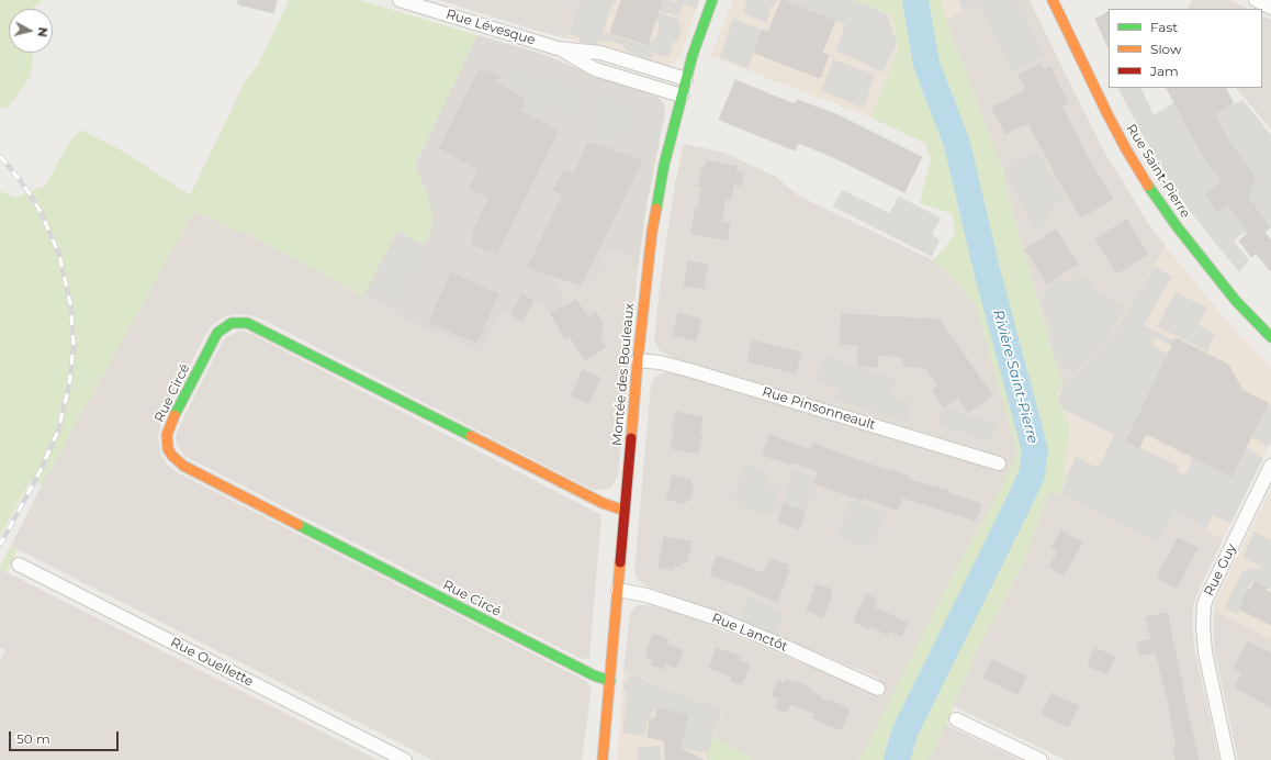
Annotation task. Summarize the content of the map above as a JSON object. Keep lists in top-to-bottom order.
{
  "streets": {
    "street": [
      "Rue Lévesque",
      "Rue Saint-Pierre",
      "Montée des Bouleaux",
      "Rue Circé",
      "Rue Pinsonneault",
      "Rue Guy",
      "Rue Lanctôt",
      "Rue Ouellette"
    ]
  },
  "crossings": [
    ["Rue Lévesque", "Montée des Bouleaux"],
    ["Montée des Bouleaux", "Rue Circé"],
    ["Montée des Bouleaux", "Rue Pinsonneault"],
    ["Montée des Bouleaux", "Rue Lanctôt"]
  ],
  "water": ["Rivière Saint-Pierre"],
  "legend": ["Fast", "Slow", "Jam"],
  "scale_bar": "50 m",
  "north": "right"
}
